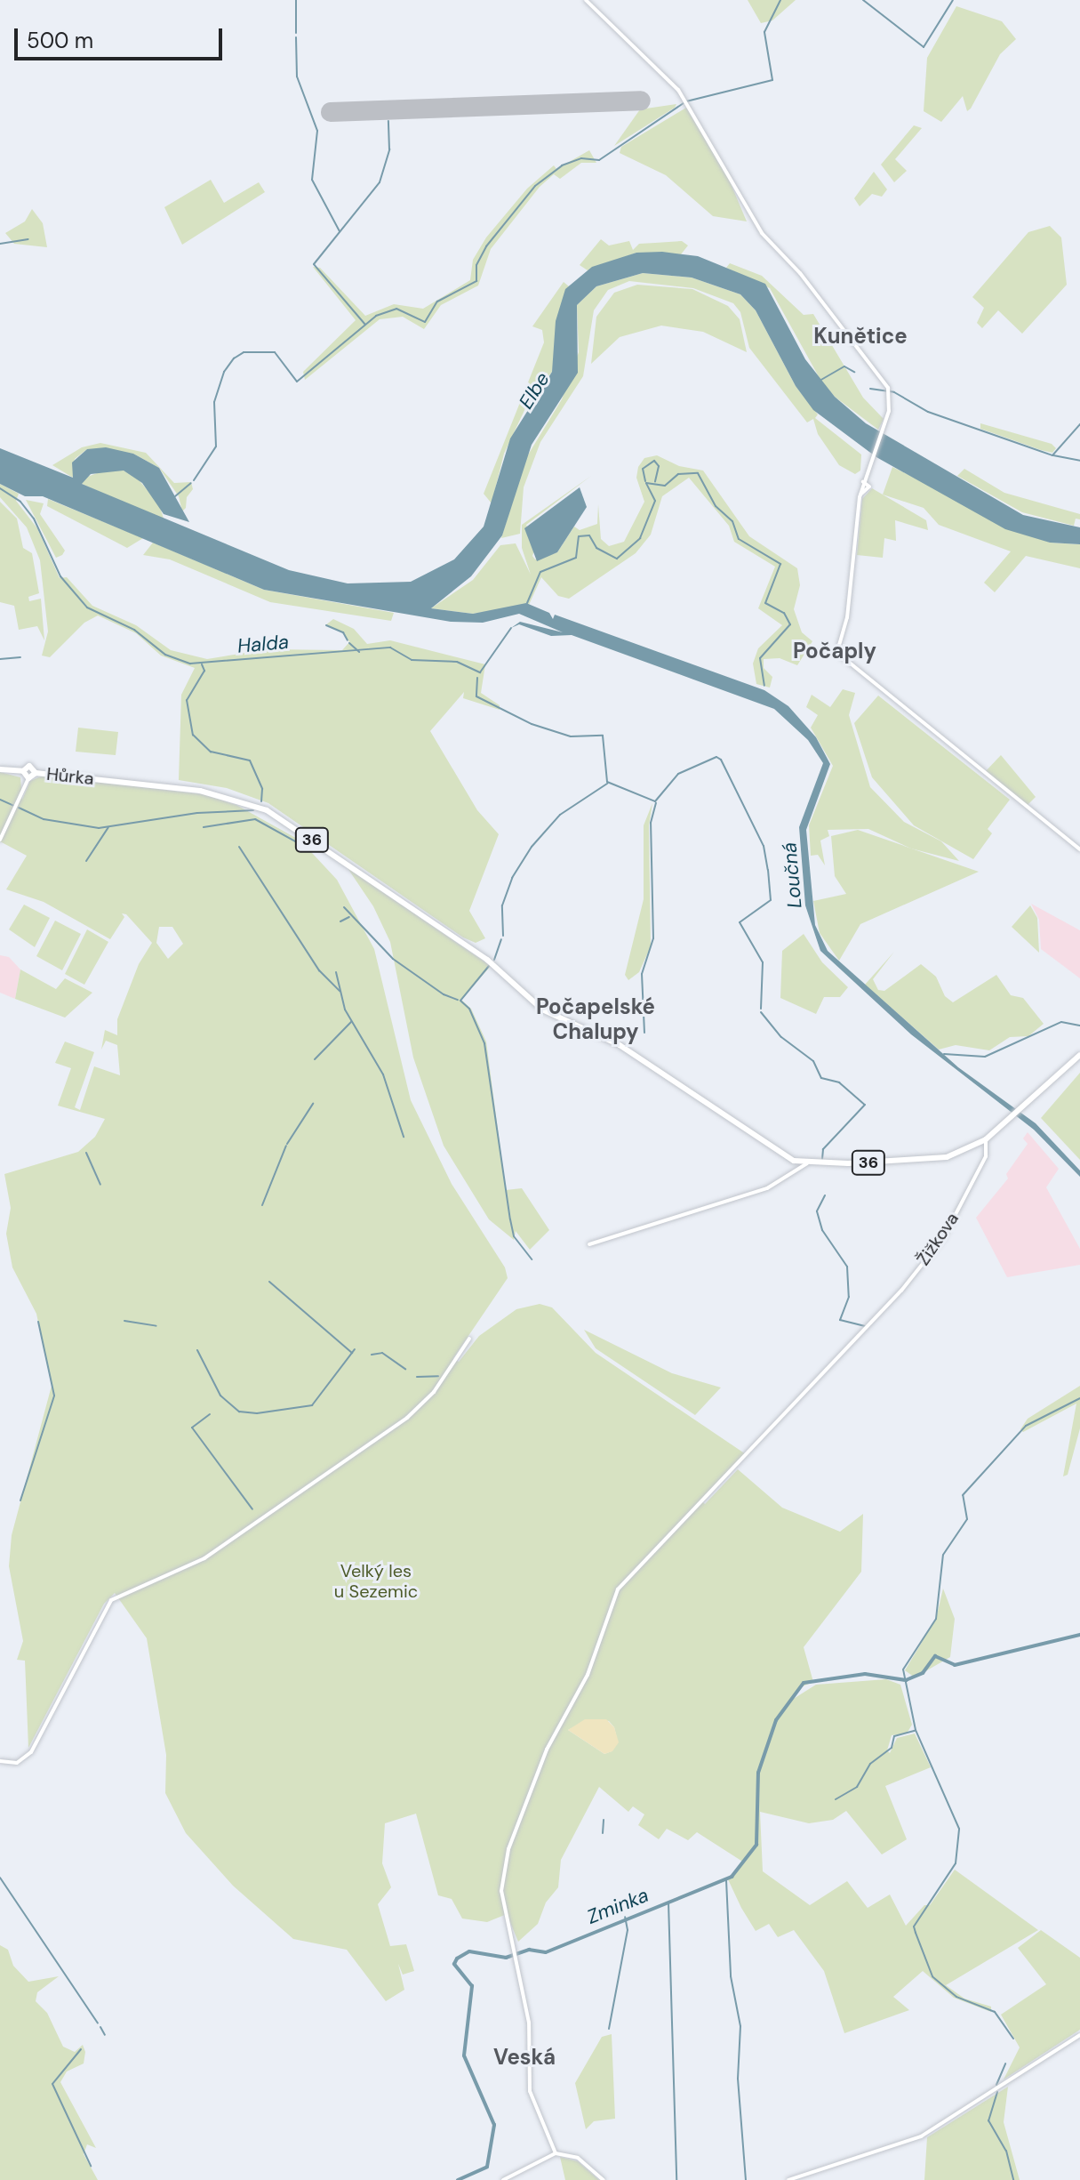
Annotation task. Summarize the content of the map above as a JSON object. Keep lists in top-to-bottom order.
{
  "streets": {
    "main road": ["Hůrka", "36"],
    "street": ["Žižkova"]
  },
  "crossings": [
    ["Hůrka", "36"],
    ["36", "Žižkova"]
  ],
  "districts": [
    "Kunětice",
    "Počaply",
    "Počapelské Chalupy",
    "Veská"
  ],
  "water": [
    "Elbe",
    "Halda",
    "Loučná",
    "Zminka"
  ],
  "parks": ["Velký les u Sezemic"],
  "scale_bar": "500 m"
}
